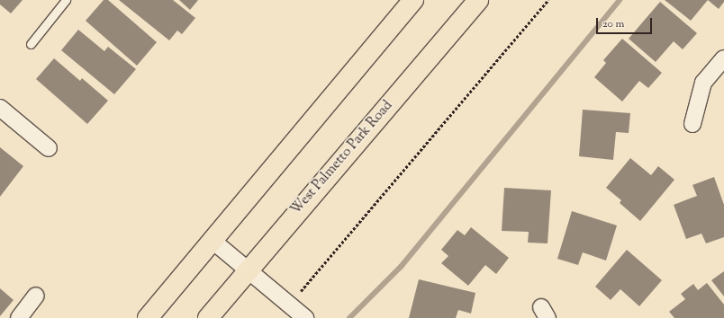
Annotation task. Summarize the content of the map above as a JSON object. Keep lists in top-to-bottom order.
{
  "streets": {
    "main road": ["West Palmetto Park Road"]
  },
  "scale_bar": "20 m"
}
